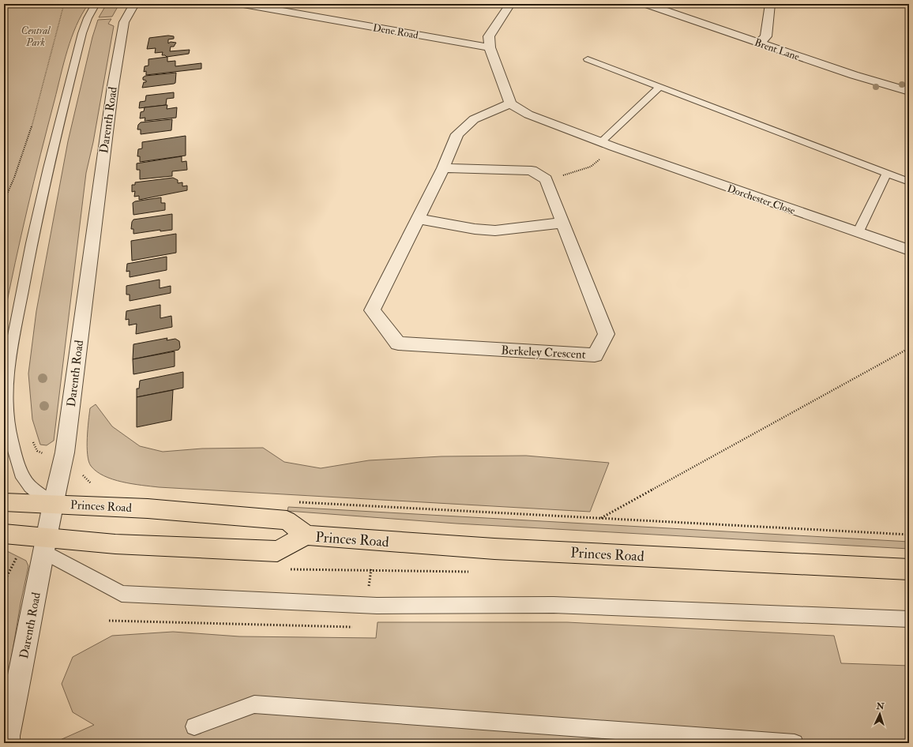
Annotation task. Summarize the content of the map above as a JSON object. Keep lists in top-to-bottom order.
{
  "streets": {
    "main road": ["Princes Road"],
    "street": [
      "Dene Road",
      "Brent Lane",
      "Darenth Road",
      "Dorchester Close",
      "Berkeley Crescent"
    ]
  },
  "crossings": [
    ["Darenth Road", "Princes Road"],
    ["Dorchester Close", "Berkeley Crescent"]
  ],
  "parks": ["Central Park"],
  "north": "top"
}
